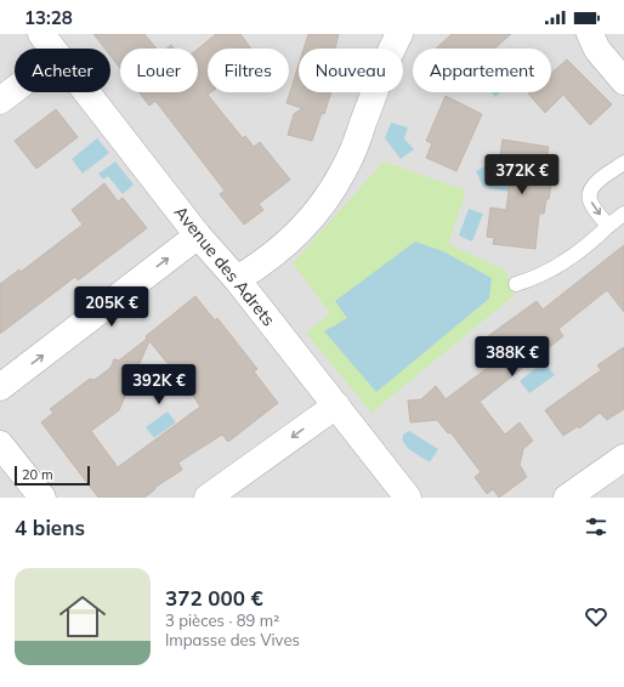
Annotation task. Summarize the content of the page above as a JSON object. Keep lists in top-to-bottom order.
{
  "streets": {
    "street": ["Avenue des Adrets"]
  },
  "scale_bar": "20 m",
  "page": {
    "status": "13:28",
    "chip": [
      "Acheter",
      "Louer",
      "Filtres",
      "Nouveau",
      "Appartement"
    ],
    "price": [
      "372K €",
      "205K €",
      "388K €",
      "392K €"
    ],
    "scale": "20 m",
    "heading": "4 biens",
    "list": [
      {
        "name": "372 000 €",
        "note": "3 pièces · 89 m² · Impasse des Vives"
      }
    ]
  }
}
